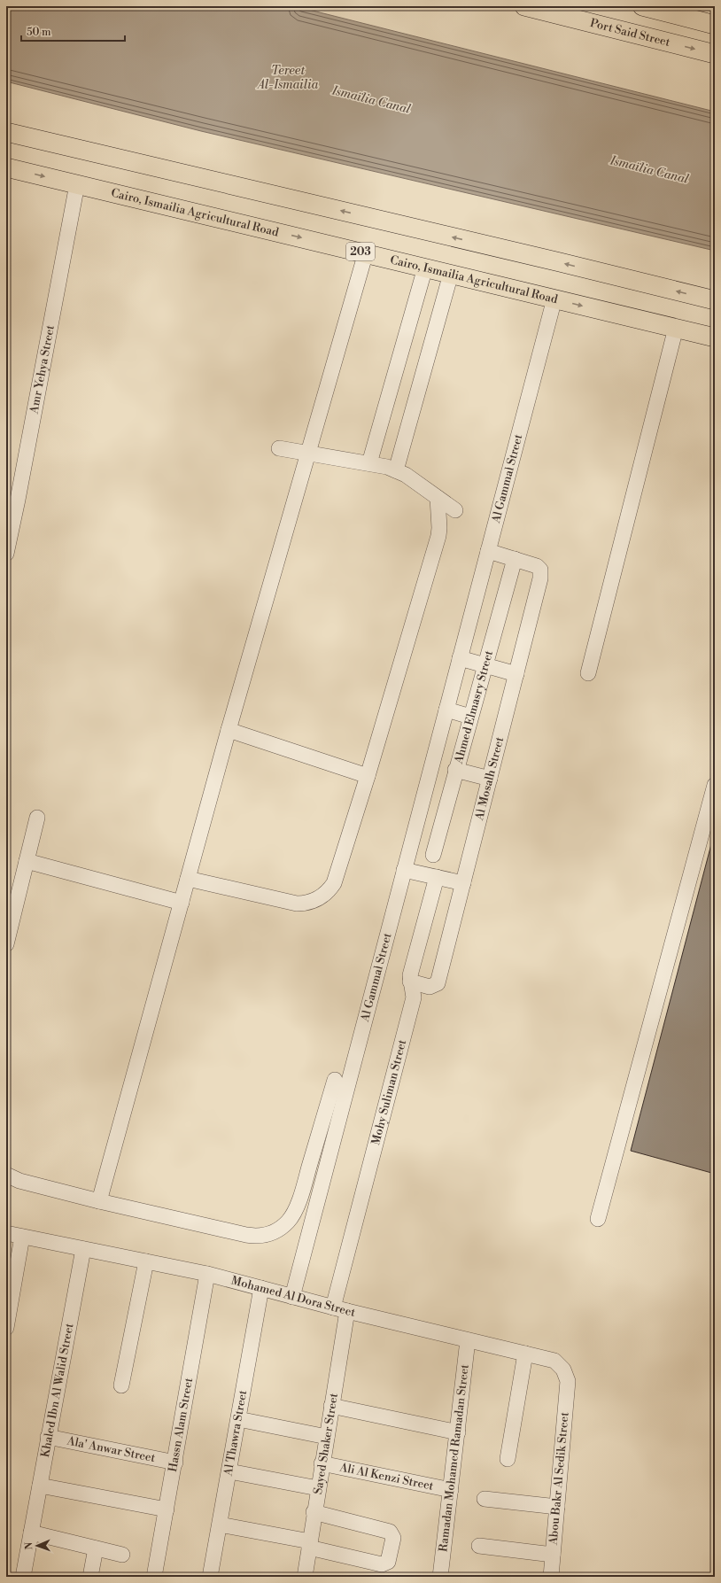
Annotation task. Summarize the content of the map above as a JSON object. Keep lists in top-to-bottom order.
{
  "streets": {
    "main road": ["Port Said Street", "Cairo, Ismailia Agricultural Road", "203"],
    "street": [
      "Amr Yehya Street",
      "Al Gammal Street",
      "Ahmed Elmasry Street",
      "Al Mosalh Street",
      "Mohy Suliman Street",
      "Mohamed Al Dora Street",
      "Khaled Ibn Al Walid Street",
      "Hassn Alam Street",
      "Al Thawra Street",
      "Sayed Shaker Street",
      "Ala' Anwar Street",
      "Ramadan Mohamed Ramadan Street",
      "Ali Al Kenzi Street",
      "Abou Bakr Al Sedik Street"
    ]
  },
  "crossings": [
    ["Cairo, Ismailia Agricultural Road", "Amr Yehya Street"],
    ["Cairo, Ismailia Agricultural Road", "Al Gammal Street"],
    ["Al Gammal Street", "Al Mosalh Street"],
    ["Al Gammal Street", "Mohamed Al Dora Street"],
    ["Ahmed Elmasry Street", "Al Mosalh Street"],
    ["Al Mosalh Street", "Mohy Suliman Street"],
    ["Mohy Suliman Street", "Mohamed Al Dora Street"],
    ["Mohamed Al Dora Street", "Khaled Ibn Al Walid Street"],
    ["Mohamed Al Dora Street", "Hassn Alam Street"],
    ["Mohamed Al Dora Street", "Al Thawra Street"],
    ["Mohamed Al Dora Street", "Sayed Shaker Street"],
    ["Mohamed Al Dora Street", "Ramadan Mohamed Ramadan Street"],
    ["Mohamed Al Dora Street", "Abou Bakr Al Sedik Street"],
    ["Khaled Ibn Al Walid Street", "Ala' Anwar Street"],
    ["Hassn Alam Street", "Ala' Anwar Street"],
    ["Sayed Shaker Street", "Ali Al Kenzi Street"],
    ["Ramadan Mohamed Ramadan Street", "Ali Al Kenzi Street"]
  ],
  "water": ["Tereet Al-Ismailia", "Ismaïlia Canal"],
  "scale_bar": "50 m",
  "north": "left"
}
